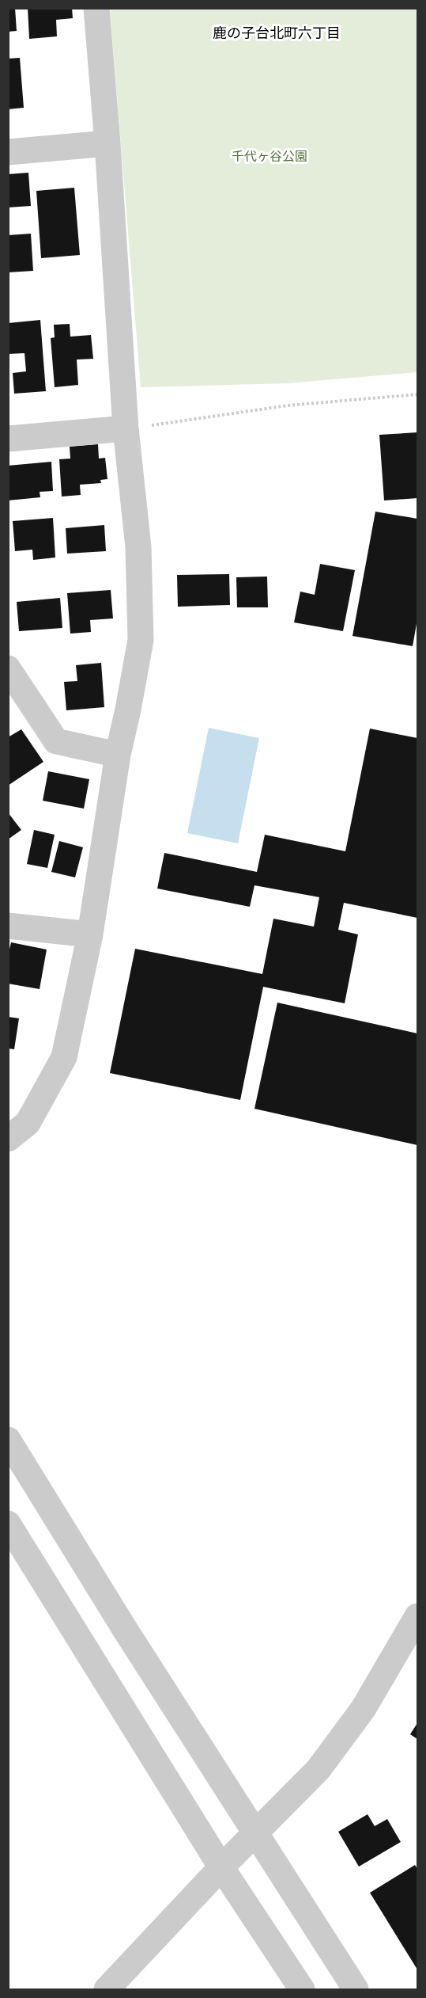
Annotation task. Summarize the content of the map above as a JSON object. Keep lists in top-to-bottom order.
{
  "districts": ["鹿の子台北町六丁目"],
  "parks": ["千代ヶ谷公園"]
}
